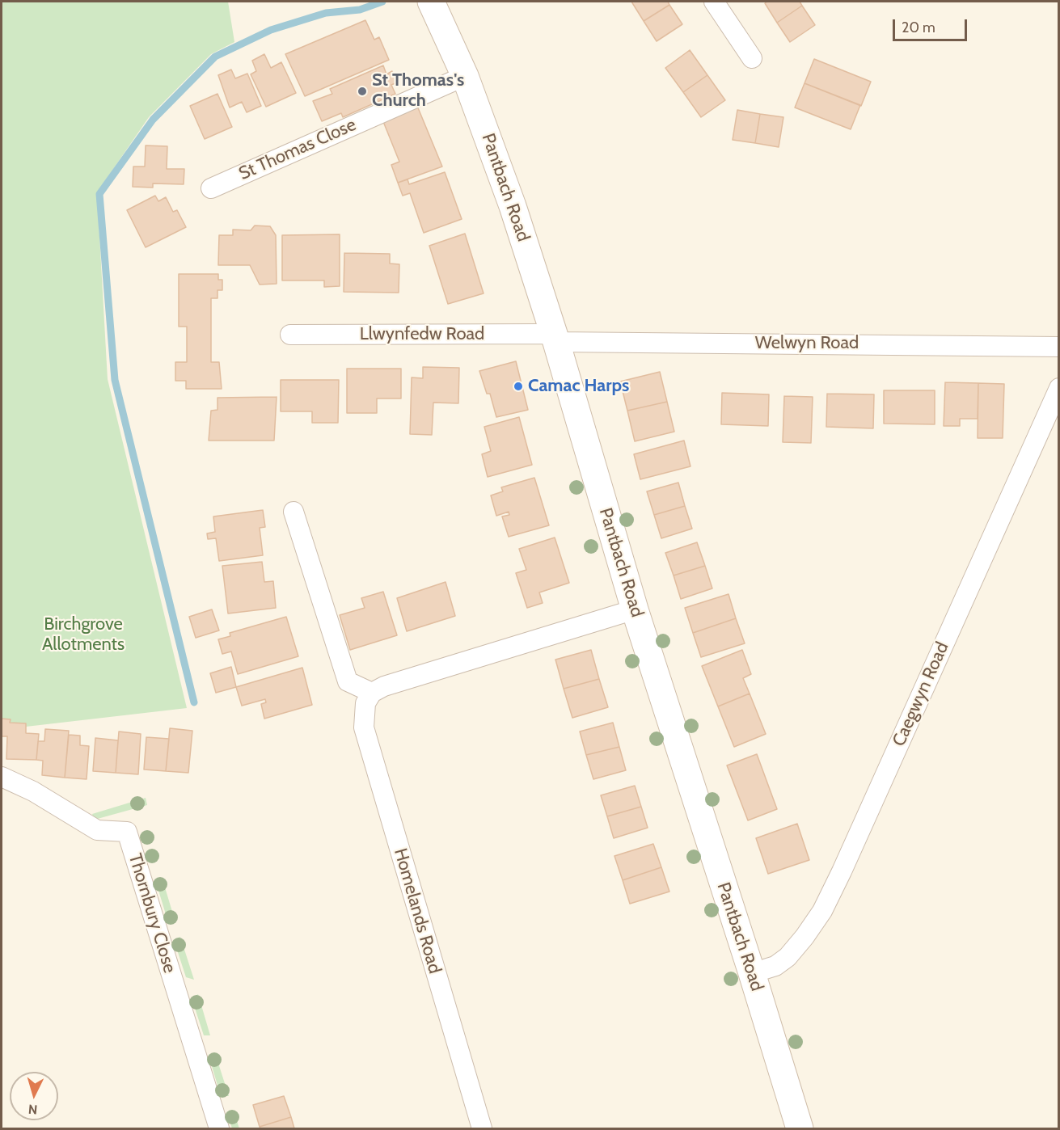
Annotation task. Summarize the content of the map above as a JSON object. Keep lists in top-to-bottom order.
{
  "streets": {
    "street": [
      "St Thomas Close",
      "Pantbach Road",
      "Llwynfedw Road",
      "Welwyn Road",
      "Caegwyn Road",
      "Homelands Road",
      "Thornbury Close"
    ]
  },
  "crossings": [
    ["St Thomas Close", "Pantbach Road"],
    ["Pantbach Road", "Llwynfedw Road"],
    ["Pantbach Road", "Welwyn Road"],
    ["Pantbach Road", "Caegwyn Road"],
    ["Llwynfedw Road", "Welwyn Road"]
  ],
  "parks": ["Birchgrove Allotments"],
  "places": ["St Thomas's Church", "Camac Harps"],
  "scale_bar": "20 m",
  "north": "bottom"
}
